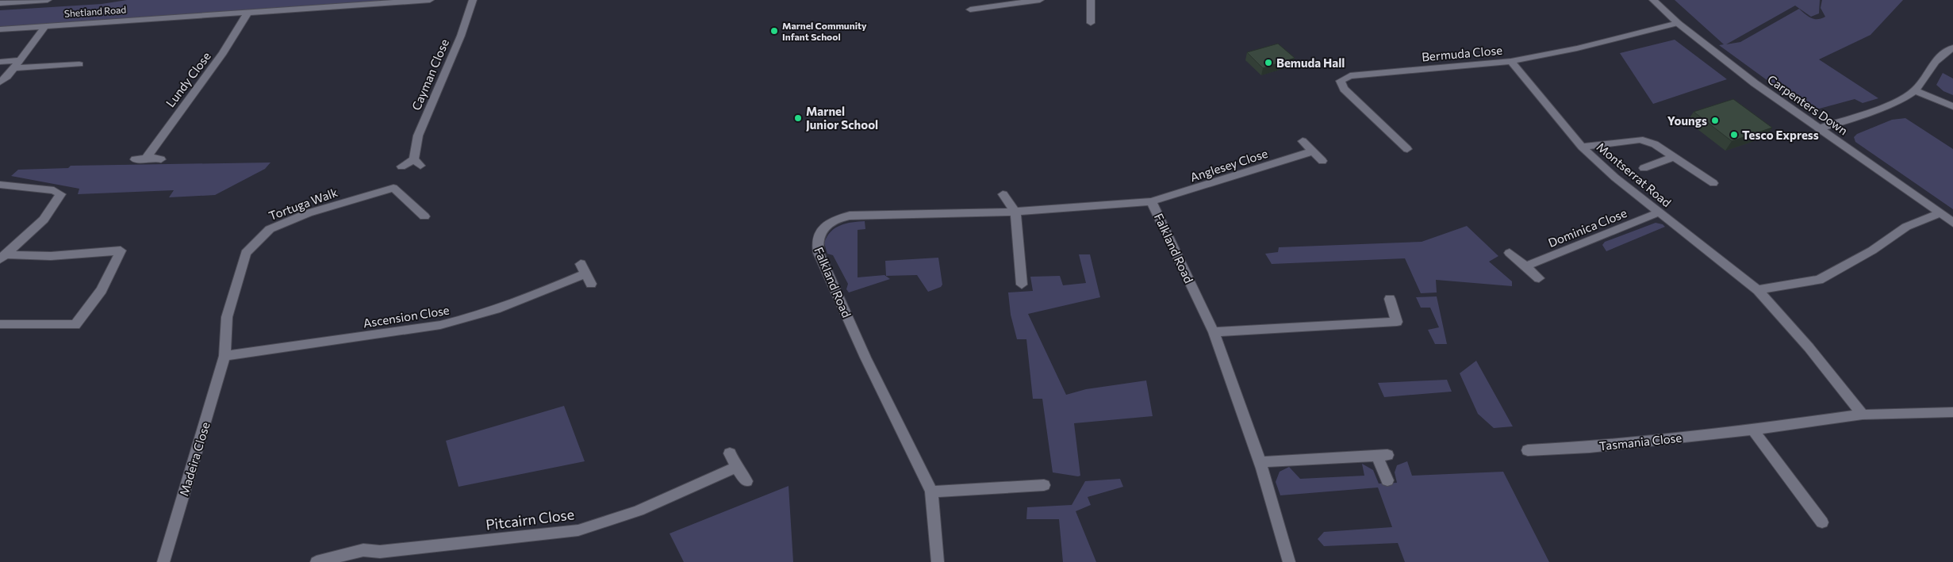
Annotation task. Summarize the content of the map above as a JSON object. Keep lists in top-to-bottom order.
{
  "streets": {
    "street": [
      "Shetland Road",
      "Bermuda Close",
      "Cayman Close",
      "Lundy Close",
      "Carpenters Down",
      "Anglesey Close",
      "Montserrat Road",
      "Tortuga Walk",
      "Dominica Close",
      "Falkland Road",
      "Ascension Close",
      "Tasmania Close",
      "Madeira Close",
      "Pitcairn Close"
    ]
  },
  "crossings": [
    ["Shetland Road", "Lundy Close"],
    ["Bermuda Close", "Carpenters Down"],
    ["Bermuda Close", "Montserrat Road"],
    ["Anglesey Close", "Falkland Road"],
    ["Montserrat Road", "Dominica Close"],
    ["Montserrat Road", "Tasmania Close"],
    ["Tortuga Walk", "Ascension Close"],
    ["Tortuga Walk", "Madeira Close"],
    ["Ascension Close", "Madeira Close"]
  ],
  "places": [
    "Marnel Community Infant School",
    "Bemuda Hall",
    "Marnel Junior School",
    "Youngs",
    "Tesco Express"
  ]
}
